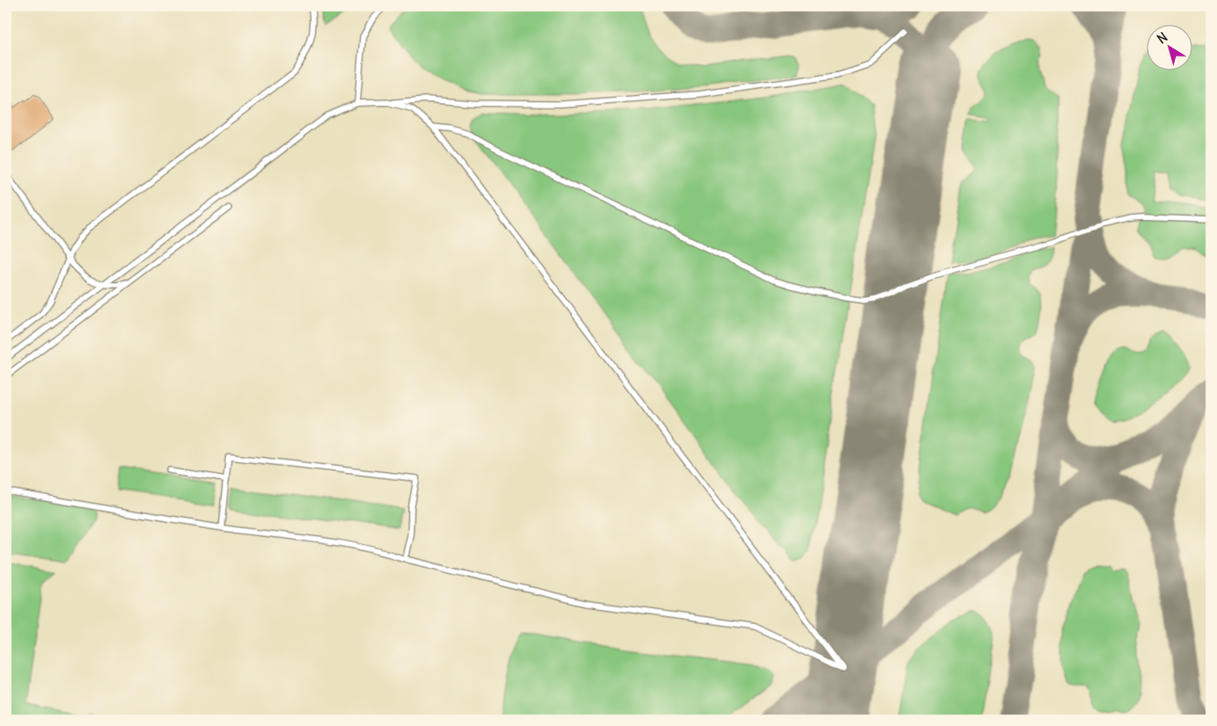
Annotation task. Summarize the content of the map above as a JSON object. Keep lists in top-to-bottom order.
{
  "north": "top left"
}
